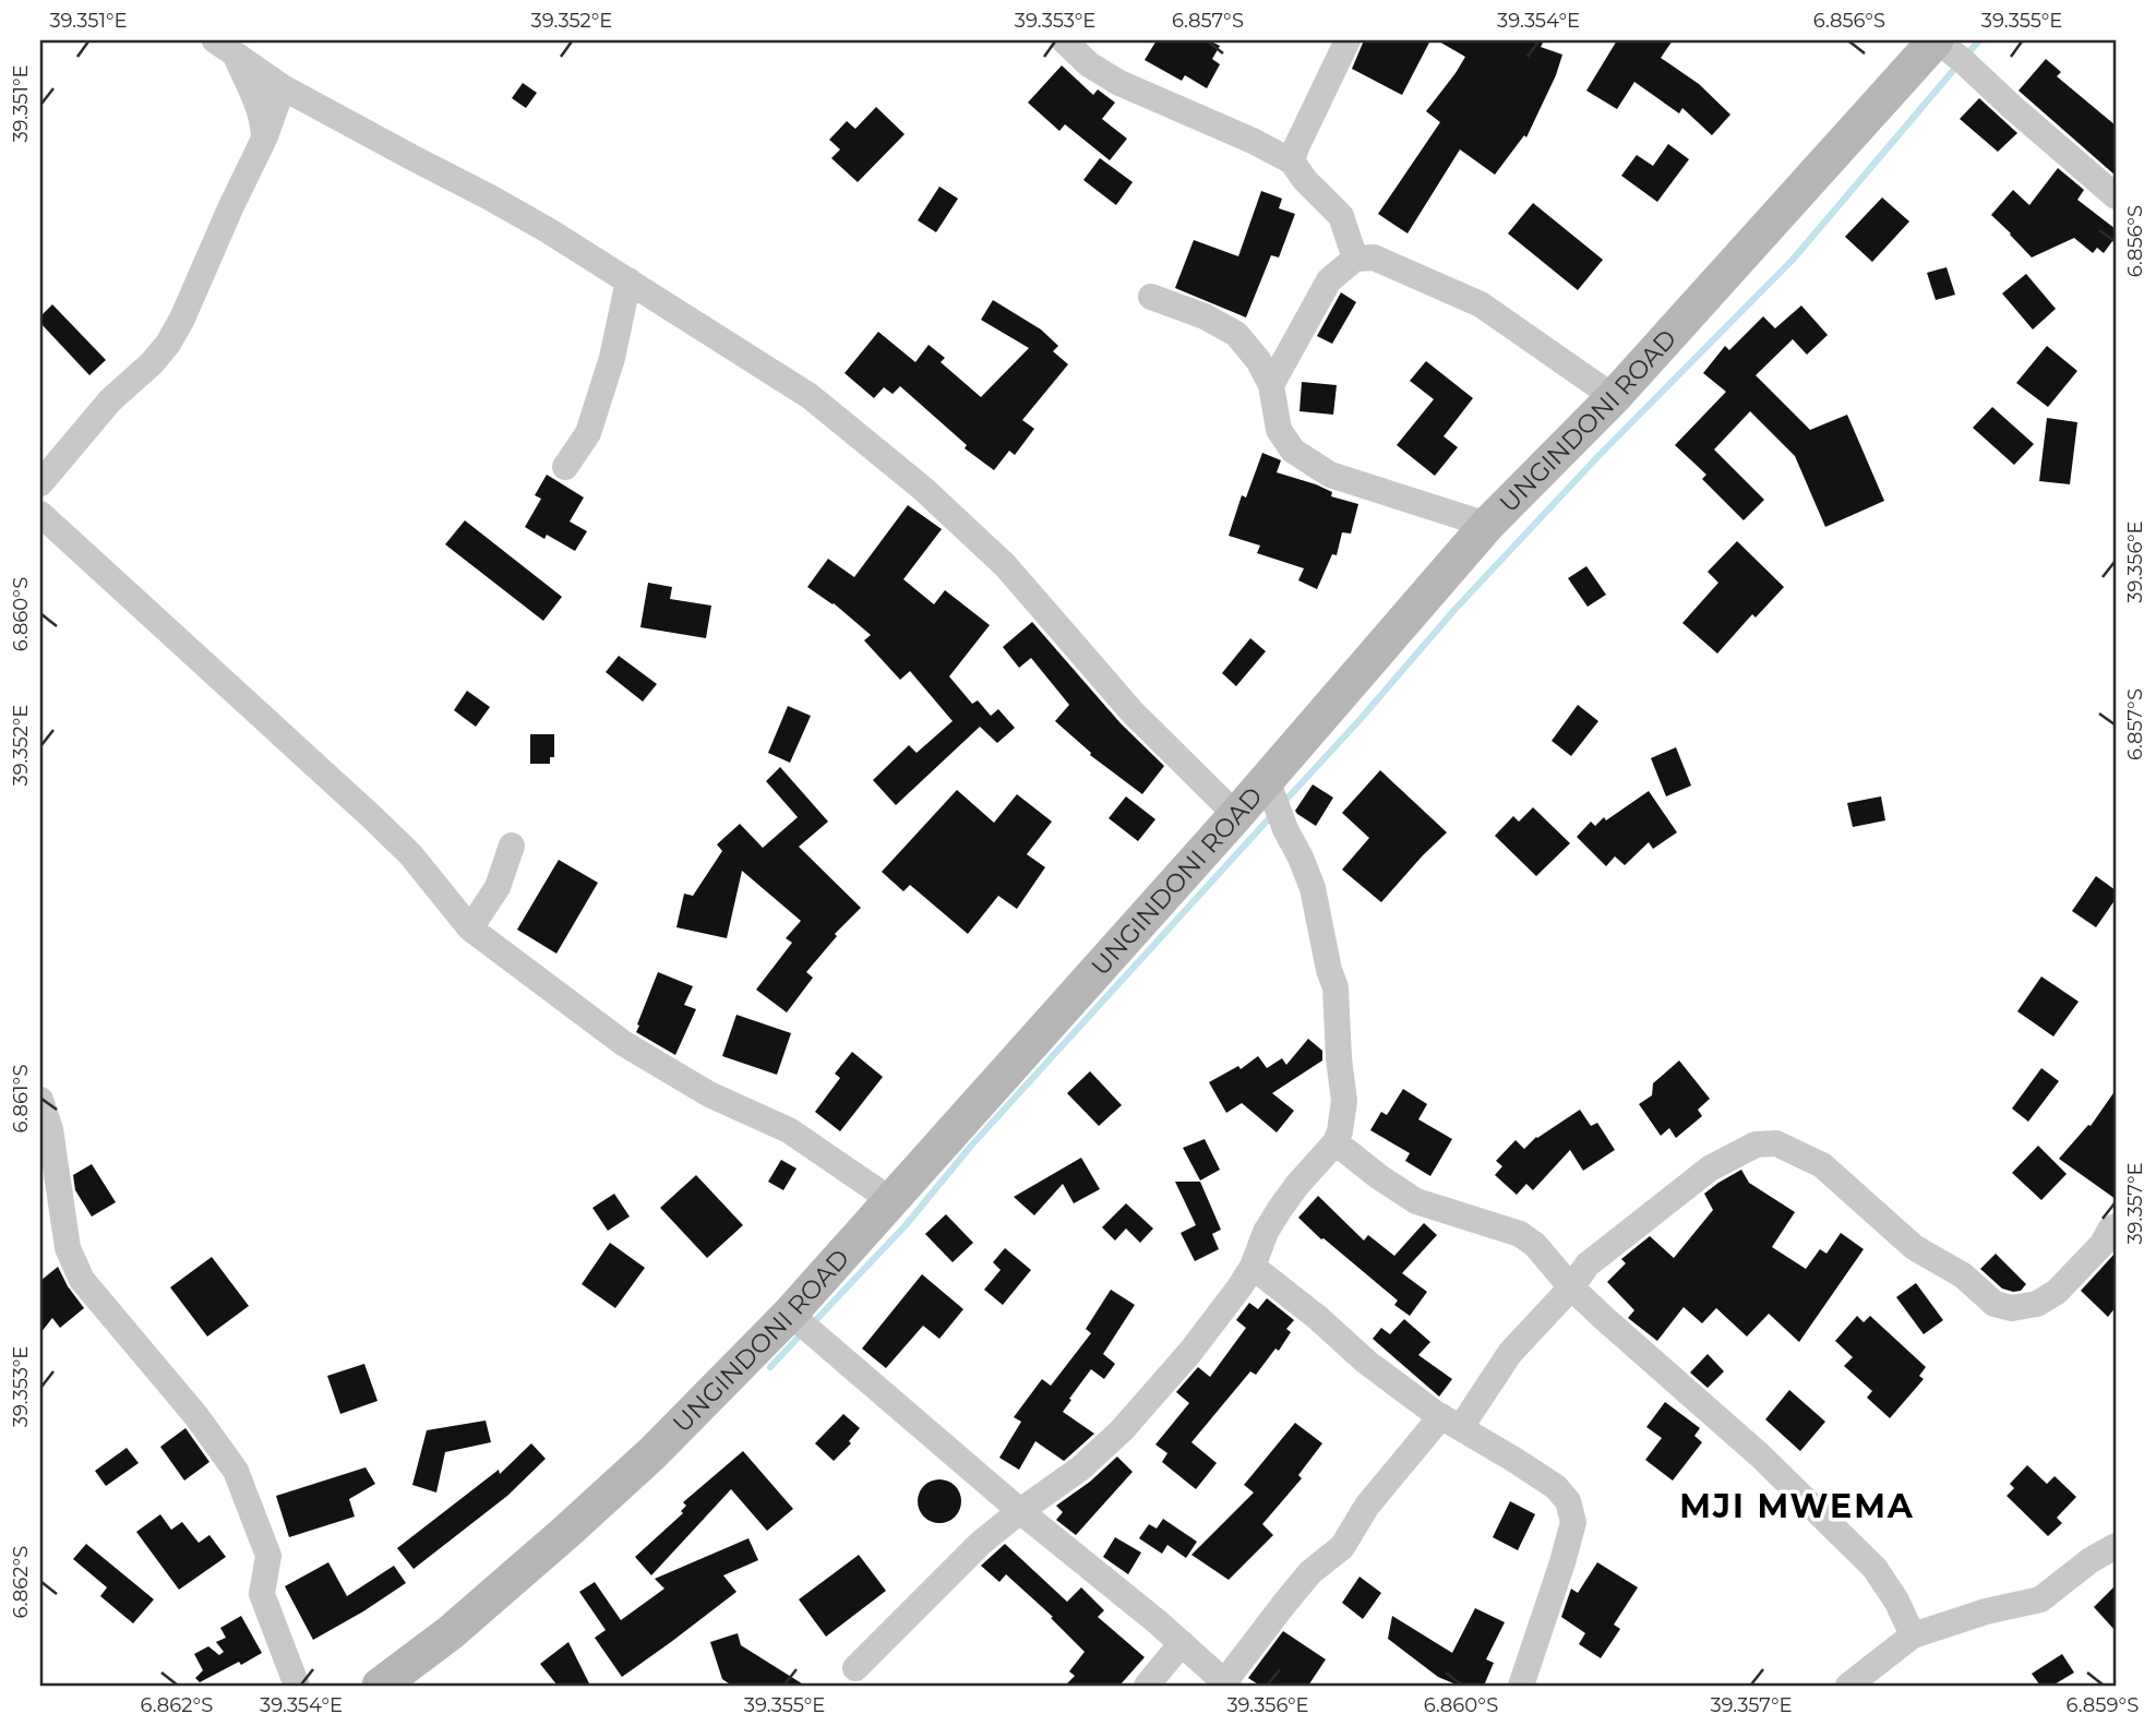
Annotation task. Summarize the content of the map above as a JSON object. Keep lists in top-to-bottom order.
{
  "streets": {
    "main road": ["UNGINDONI ROAD"]
  },
  "districts": ["MJI MWEMA"],
  "coordinates": [
    "39.351°E",
    "39.352°E",
    "39.353°E",
    "6.857°S",
    "39.354°E",
    "6.856°S",
    "39.355°E",
    "39.356°E",
    "6.860°S",
    "6.861°S",
    "39.357°E",
    "6.862°S",
    "6.859°S"
  ]
}
